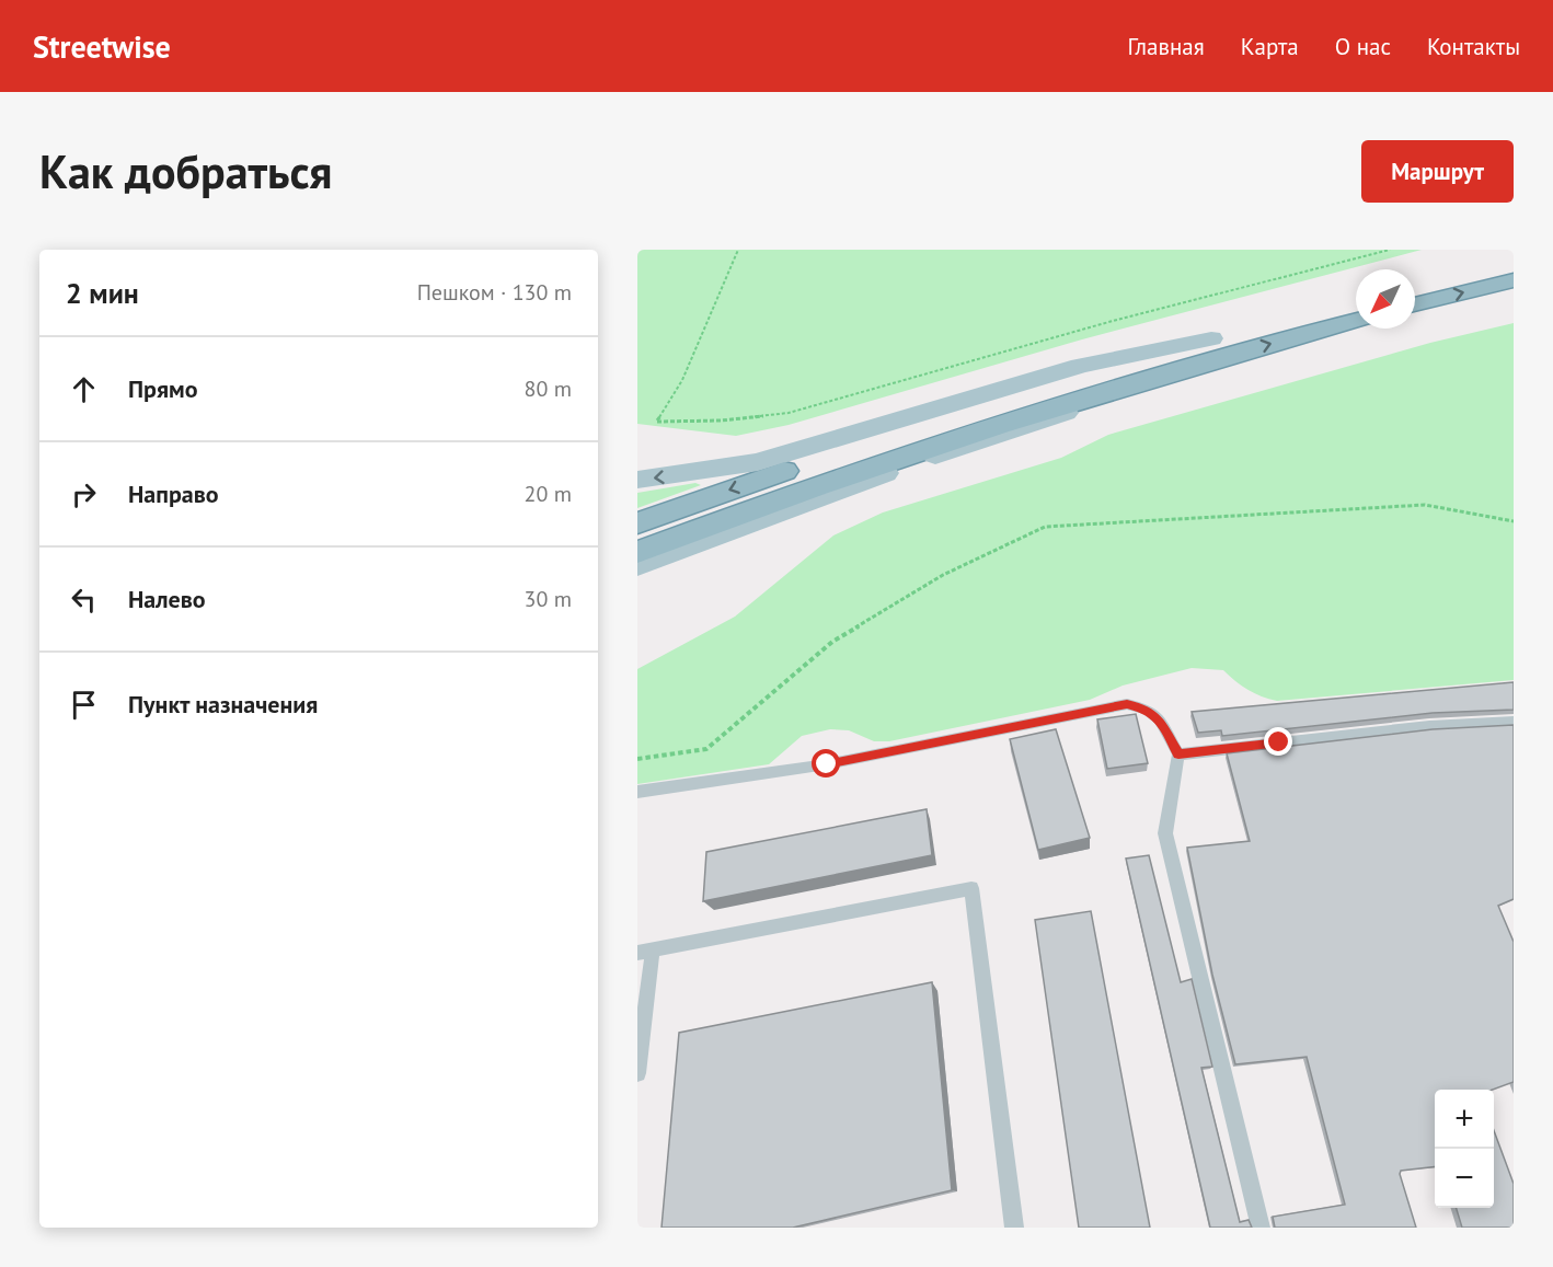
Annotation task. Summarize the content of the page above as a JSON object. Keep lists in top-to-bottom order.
{
  "north": "bottom left",
  "page": {
    "header": "Streetwise",
    "nav": [
      "Главная",
      "Карта",
      "О нас",
      "Контакты"
    ],
    "buttons": "Маршрут",
    "title": "Как добраться",
    "heading": ["2 мин", "Пешком · 130 m"],
    "list": [
      ["Прямо", "80 m"],
      ["Направо", "20 m"],
      ["Налево", "30 m"],
      "Пункт назначения"
    ],
    "map_buttons": ["+", "−"]
  }
}
